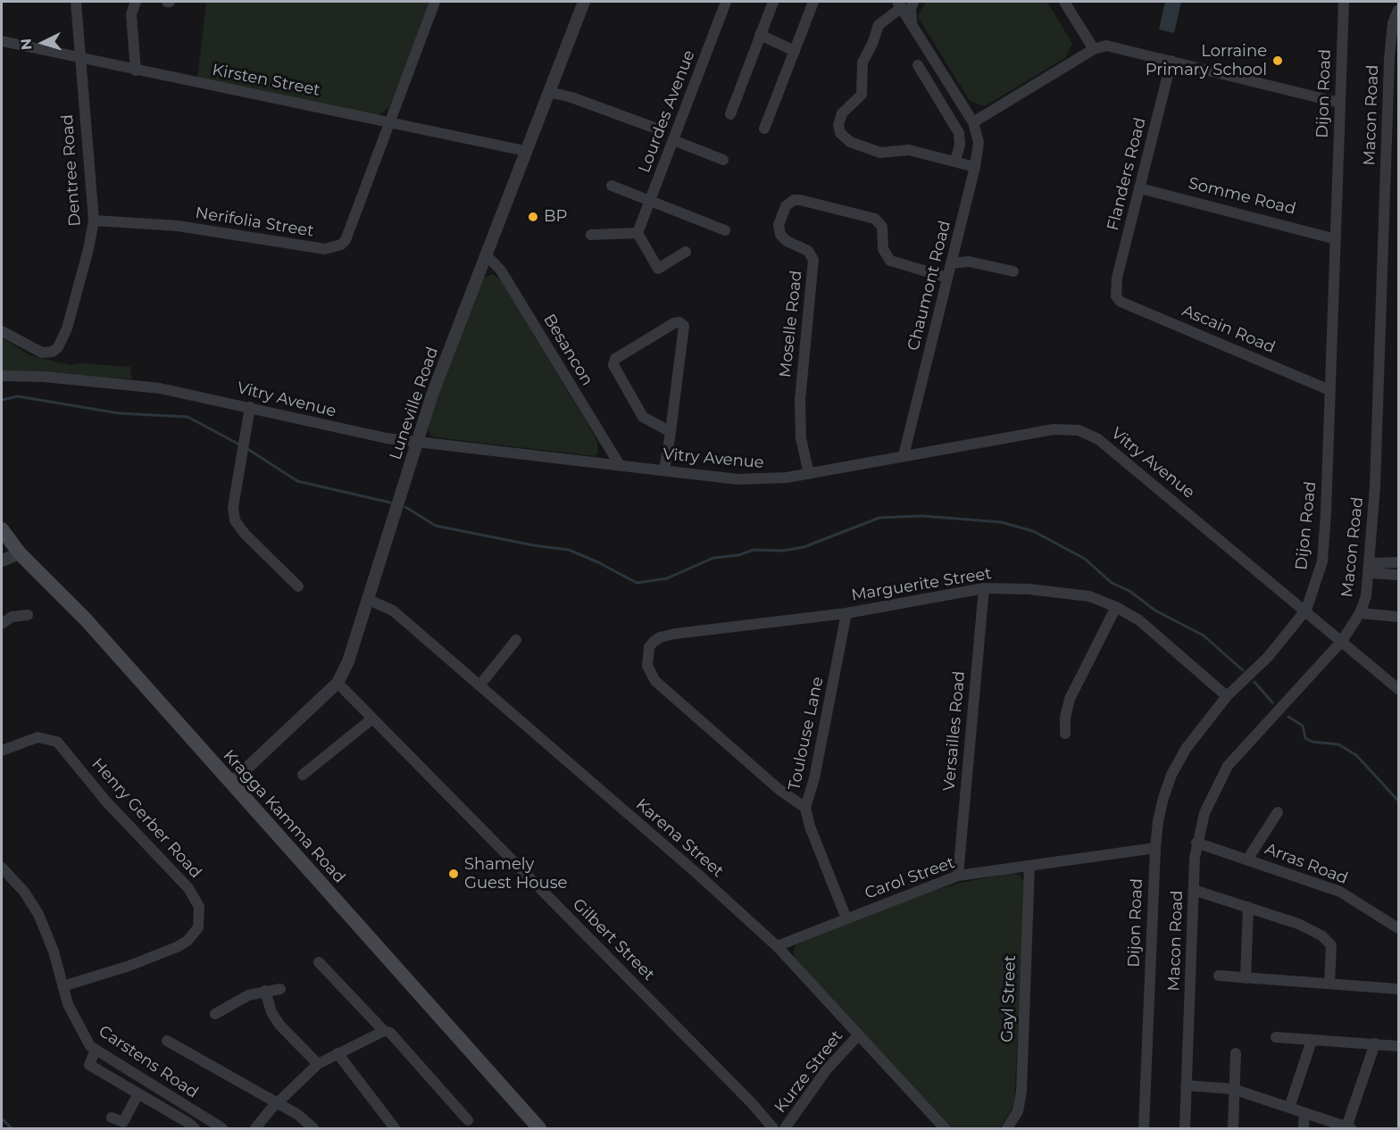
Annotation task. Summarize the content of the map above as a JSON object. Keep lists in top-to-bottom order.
{
  "streets": {
    "main road": ["Kragga Kamma Road"],
    "street": [
      "Kirsten Street",
      "Dijon Road",
      "Lourdes Avenue",
      "Macon Road",
      "Dentree Road",
      "Flanders Road",
      "Somme Road",
      "Nerifolia Street",
      "Chaumont Road",
      "Moselle Road",
      "Ascain Road",
      "Besancon",
      "Vitry Avenue",
      "Luneville Road",
      "Marguerite Street",
      "Versailles Road",
      "Toulouse Lane",
      "Henry Gerber Road",
      "Karena Street",
      "Arras Road",
      "Carol Street",
      "Gilbert Street",
      "Gayl Street",
      "Carstens Road",
      "Kurze Street"
    ]
  },
  "crossings": [
    ["Kirsten Street", "Dentree Road"],
    ["Kirsten Street", "Nerifolia Street"],
    ["Kirsten Street", "Luneville Road"],
    ["Dijon Road", "Somme Road"],
    ["Dijon Road", "Ascain Road"],
    ["Dijon Road", "Vitry Avenue"],
    ["Dijon Road", "Marguerite Street"],
    ["Dijon Road", "Carol Street"],
    ["Macon Road", "Vitry Avenue"],
    ["Macon Road", "Arras Road"],
    ["Dentree Road", "Nerifolia Street"],
    ["Flanders Road", "Somme Road"],
    ["Flanders Road", "Ascain Road"],
    ["Chaumont Road", "Moselle Road"],
    ["Chaumont Road", "Vitry Avenue"],
    ["Moselle Road", "Vitry Avenue"],
    ["Besancon", "Vitry Avenue"],
    ["Besancon", "Luneville Road"],
    ["Vitry Avenue", "Luneville Road"],
    ["Luneville Road", "Kragga Kamma Road"],
    ["Luneville Road", "Karena Street"],
    ["Luneville Road", "Gilbert Street"],
    ["Marguerite Street", "Versailles Road"],
    ["Marguerite Street", "Toulouse Lane"],
    ["Versailles Road", "Carol Street"],
    ["Toulouse Lane", "Carol Street"],
    ["Henry Gerber Road", "Carstens Road"],
    ["Karena Street", "Carol Street"],
    ["Karena Street", "Kurze Street"],
    ["Carol Street", "Gayl Street"]
  ],
  "places": ["Lorraine Primary School", "BP", "Shamely Guest House"],
  "north": "left"
}
